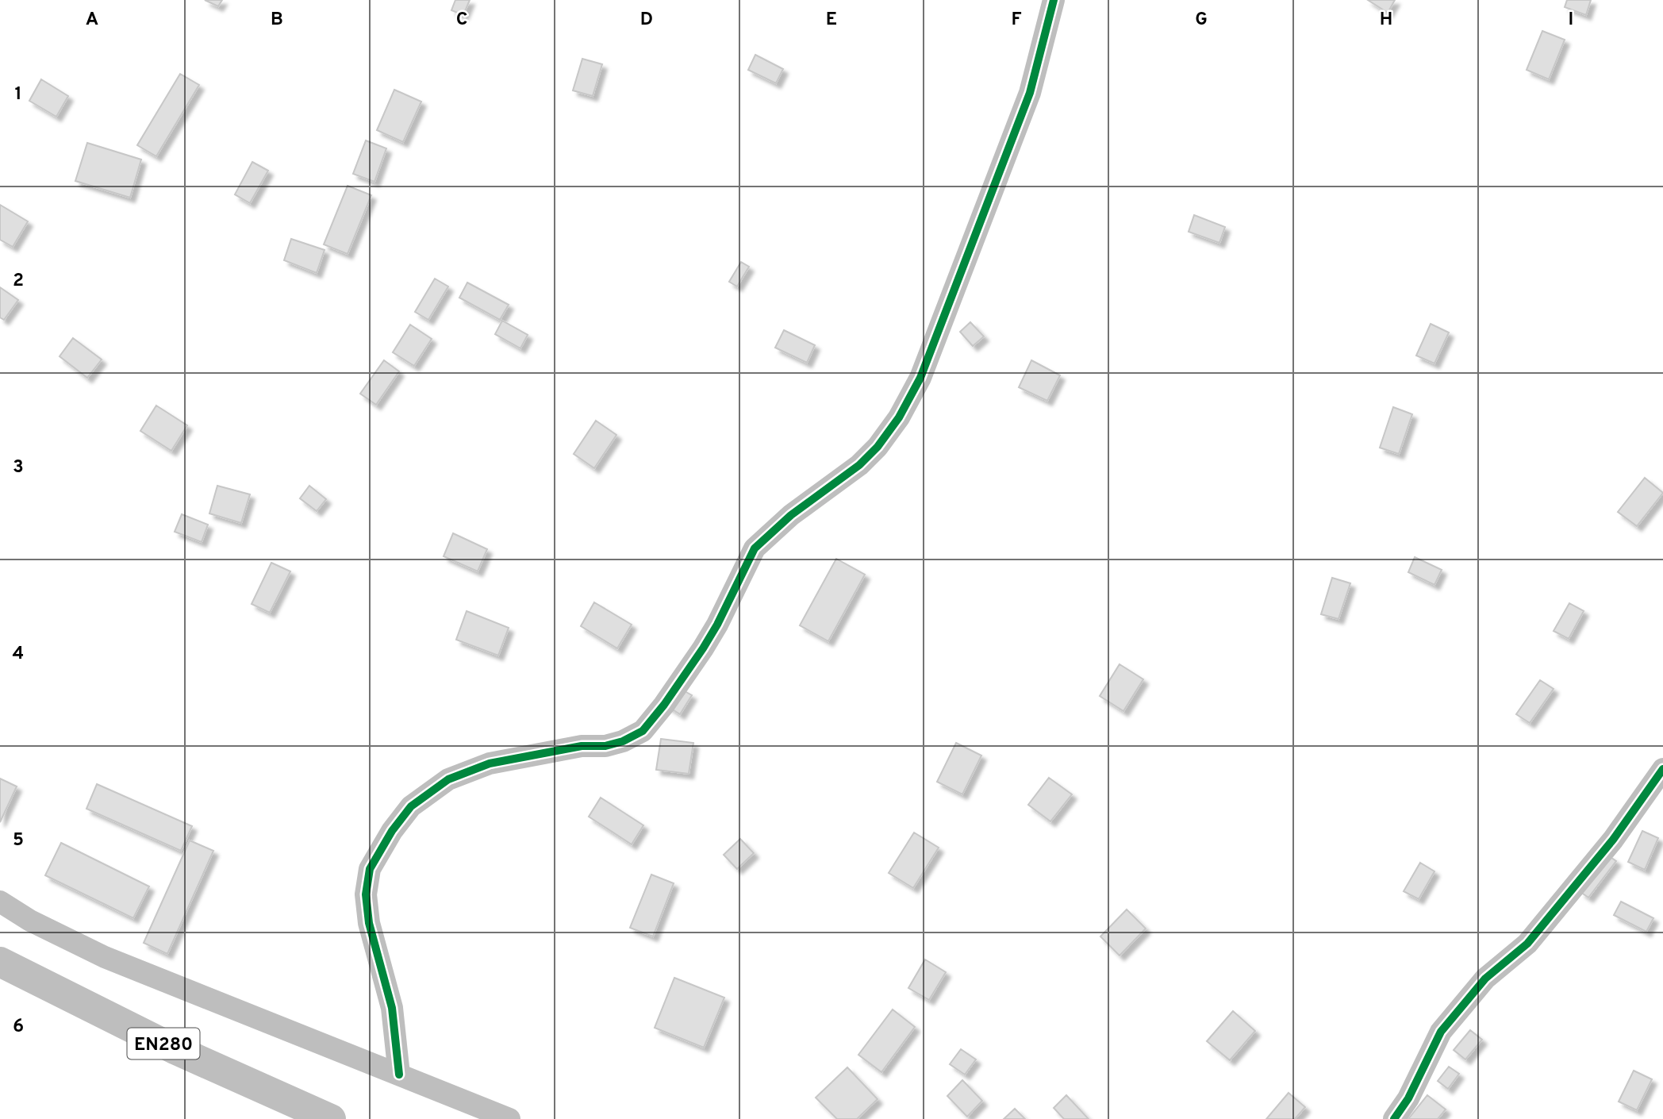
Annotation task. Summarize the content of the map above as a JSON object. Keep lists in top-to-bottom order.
{
  "streets": {
    "main road": ["EN280"]
  },
  "grid": {
    "columns": [
      "A",
      "B",
      "C",
      "D",
      "E",
      "F",
      "G",
      "H",
      "I"
    ],
    "rows": [
      "1",
      "2",
      "3",
      "4",
      "5",
      "6"
    ]
  }
}
